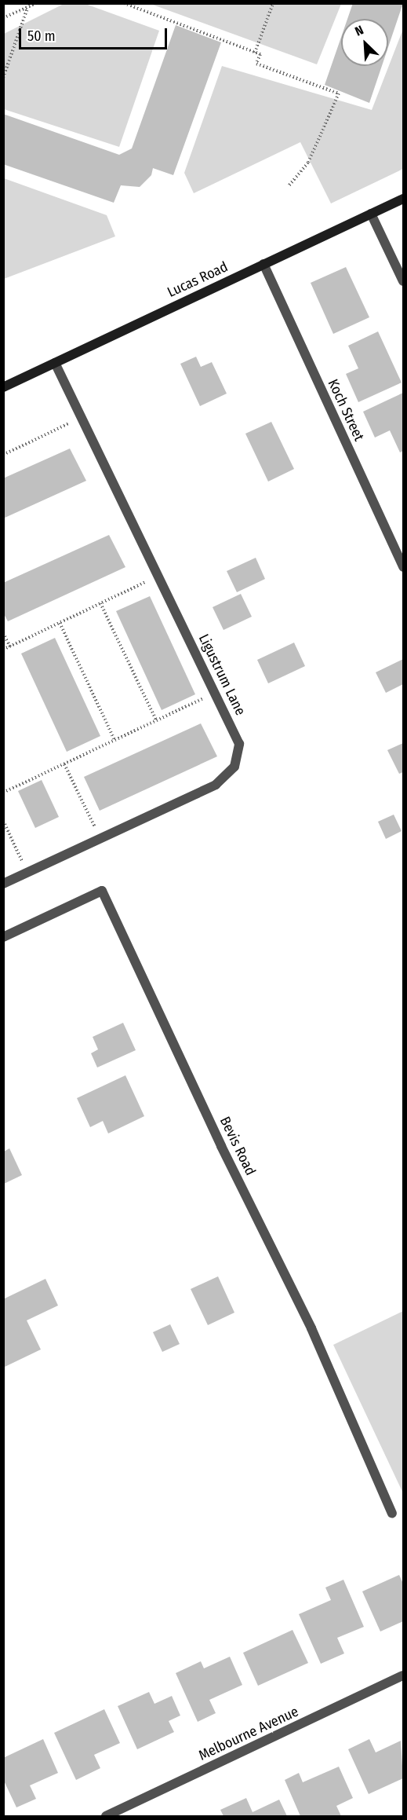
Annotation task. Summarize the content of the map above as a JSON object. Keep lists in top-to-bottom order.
{
  "streets": {
    "street": [
      "Lucas Road",
      "Koch Street",
      "Ligustrum Lane",
      "Bevis Road",
      "Melbourne Avenue"
    ]
  },
  "crossings": [
    ["Lucas Road", "Koch Street"],
    ["Lucas Road", "Ligustrum Lane"]
  ],
  "scale_bar": "50 m",
  "north": "top left"
}
